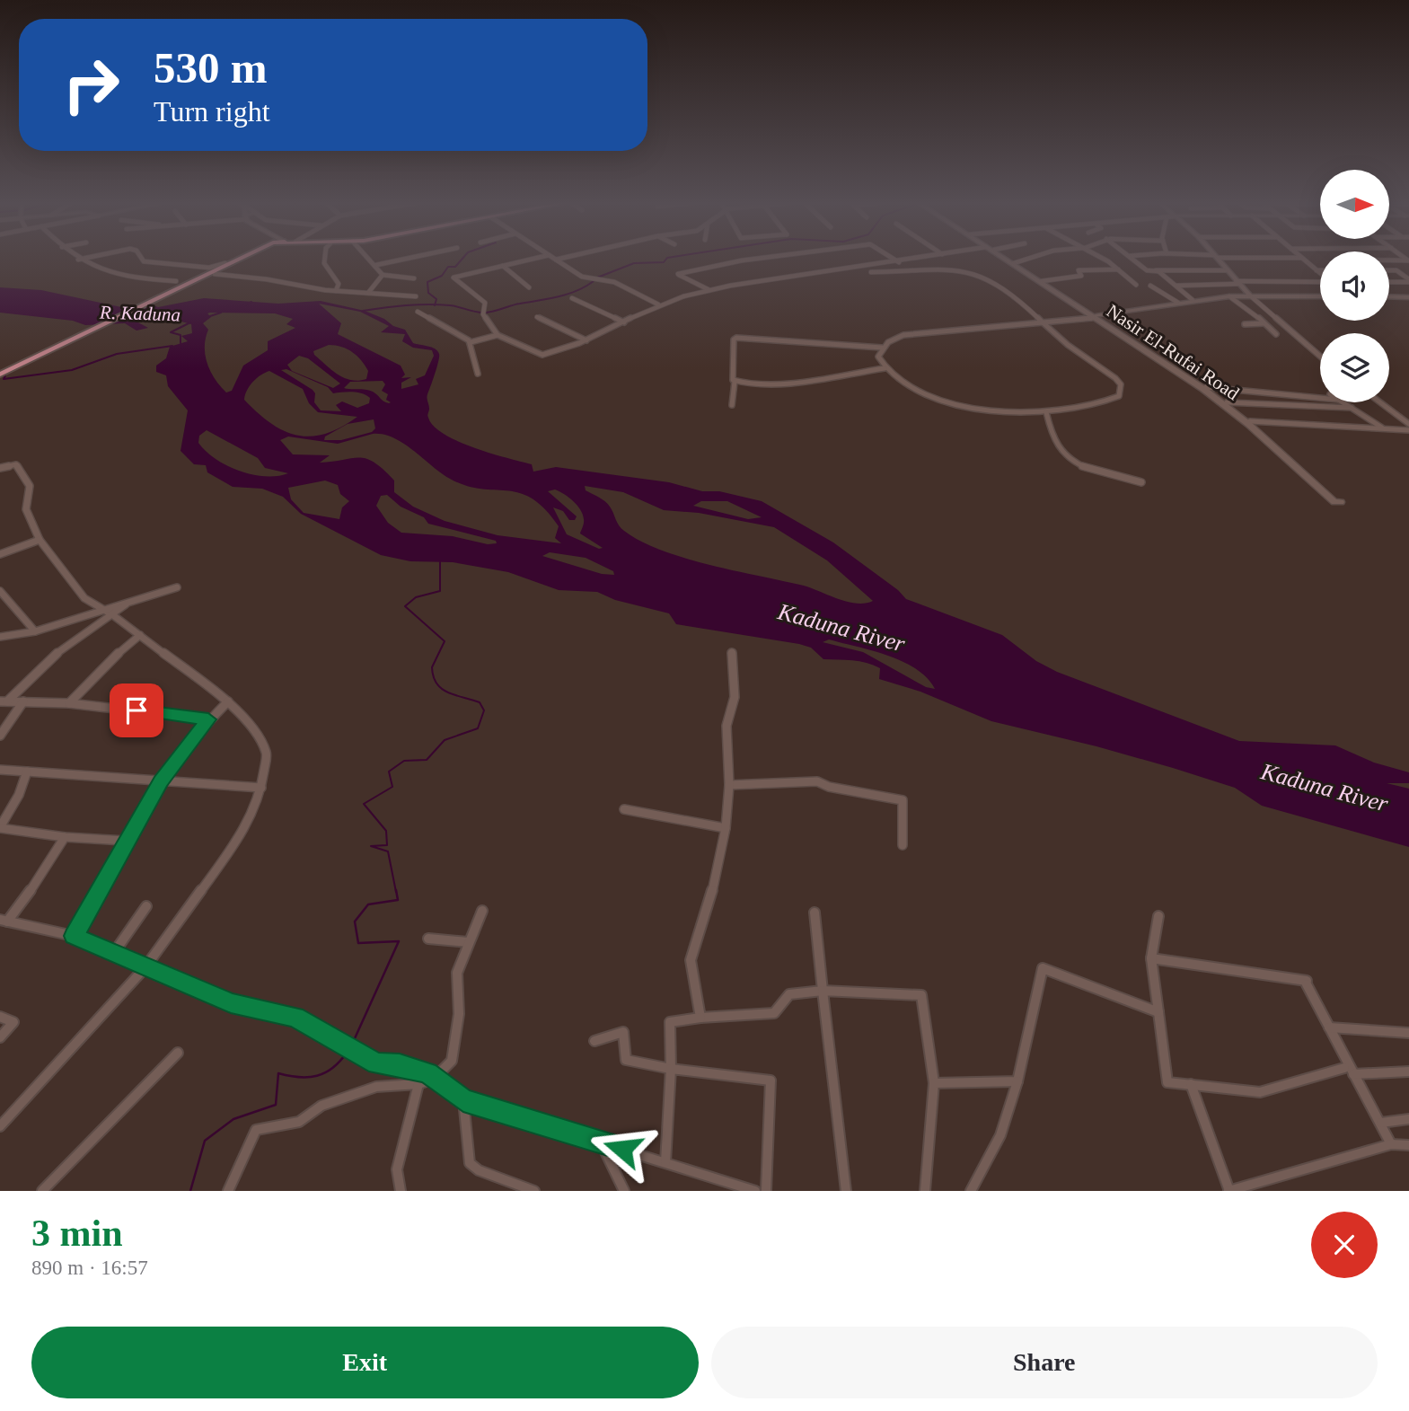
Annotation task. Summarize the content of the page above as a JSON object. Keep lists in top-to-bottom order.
{
  "streets": {
    "main road": ["Nasir El-Rufai Road"]
  },
  "water": ["R. Kaduna", "Kaduna River"],
  "north": "right",
  "page": {
    "turn": ["530 m", "Turn right"],
    "heading": ["3 min", "890 m · 16:57"],
    "buttons": ["Exit", "Share"]
  }
}
